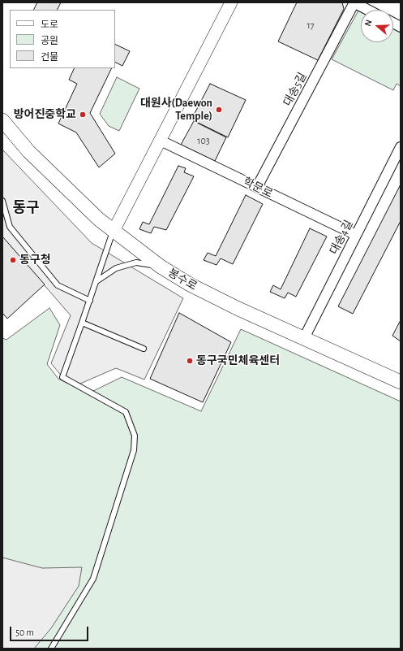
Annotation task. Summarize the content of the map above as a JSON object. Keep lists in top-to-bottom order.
{
  "streets": {
    "main road": ["봉수로"],
    "street": ["대송5길", "학문로", "대송4길"]
  },
  "crossings": [
    ["대송5길", "학문로"],
    ["학문로", "대송4길"],
    ["대송4길", "봉수로"]
  ],
  "districts": ["동구"],
  "places": [
    "대원사(Daewon Temple)",
    "방어진중학교",
    "동구청",
    "동구국민체육센터"
  ],
  "house_numbers": ["17", "103"],
  "legend": ["도로", "공원", "건물"],
  "scale_bar": "50 m",
  "north": "left"
}
